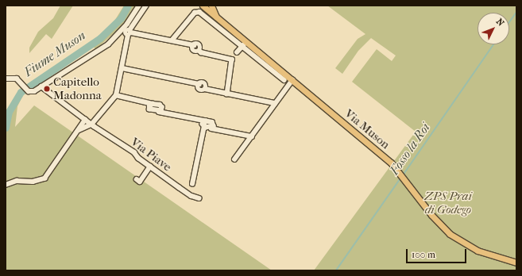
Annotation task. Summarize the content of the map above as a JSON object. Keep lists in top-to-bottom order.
{
  "streets": {
    "main road": ["Via Muson"],
    "street": ["Via Piave"]
  },
  "water": ["Fiume Muson", "Fosso la Roi"],
  "parks": ["ZPS Prai di Godego"],
  "places": ["Capitello Madonna"],
  "scale_bar": "100 m",
  "north": "top right"
}
